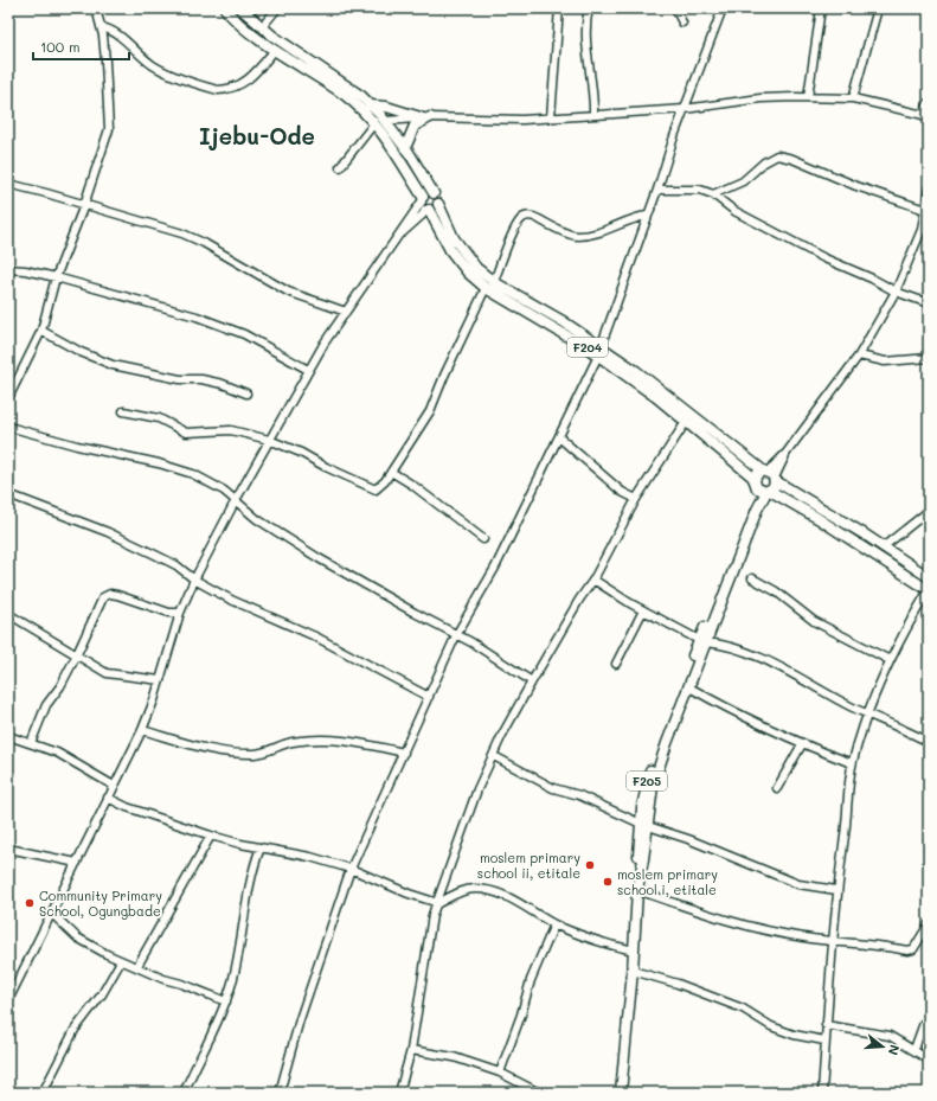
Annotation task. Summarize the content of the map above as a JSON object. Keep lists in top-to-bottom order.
{
  "streets": {
    "main road": ["F204", "F205"]
  },
  "crossings": [
    ["F204", "F205"]
  ],
  "districts": ["Ijebu-Ode"],
  "places": ["moslem primary school ii, etitale", "moslem primary school i, etitale", "Community Primary School, Ogungbade"],
  "scale_bar": "100 m",
  "north": "right"
}
